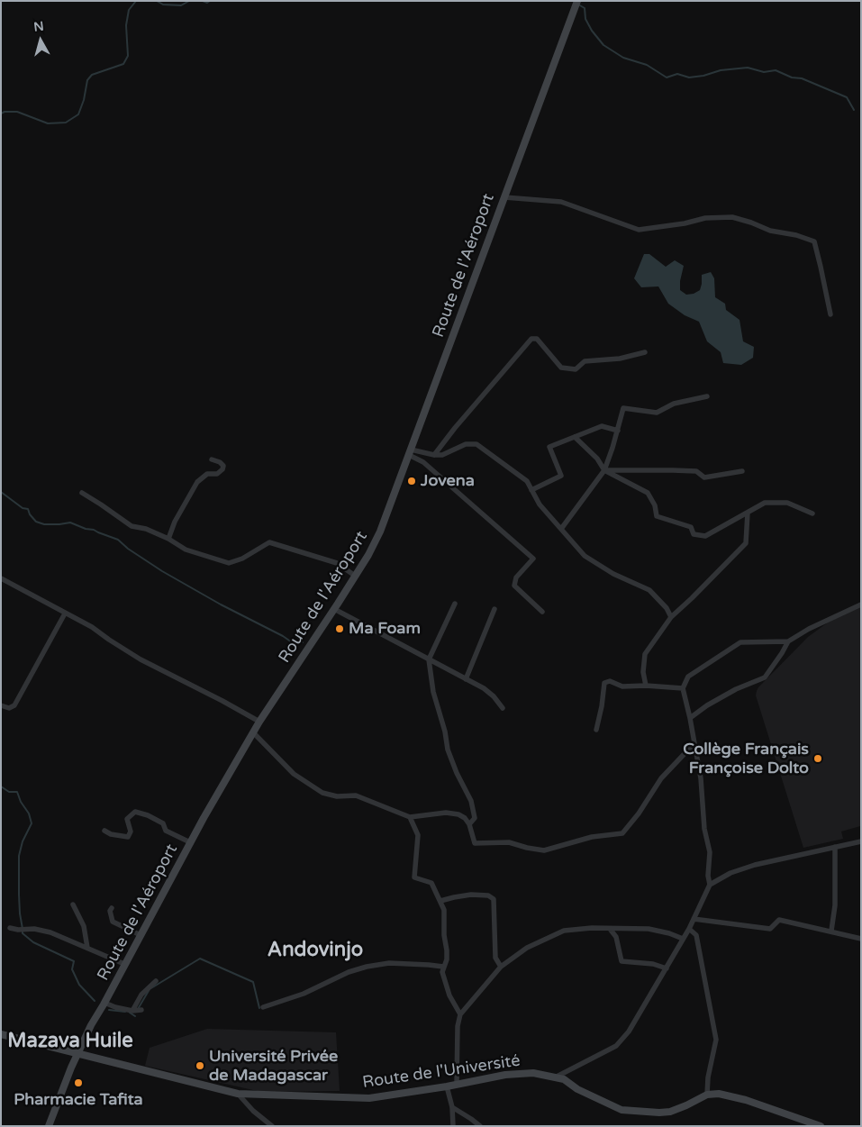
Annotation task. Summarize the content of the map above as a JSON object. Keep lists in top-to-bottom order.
{
  "streets": {
    "main road": ["Route de l'Aéroport", "Route de l'Université"]
  },
  "crossings": [
    ["Route de l'Aéroport", "Route de l'Université"]
  ],
  "districts": ["Andovinjo", "Mazava Huile"],
  "places": [
    "Jovena",
    "Ma Foam",
    "Collège Français Françoise Dolto",
    "Université Privée de Madagascar",
    "Pharmacie Tafita"
  ],
  "north": "top"
}
